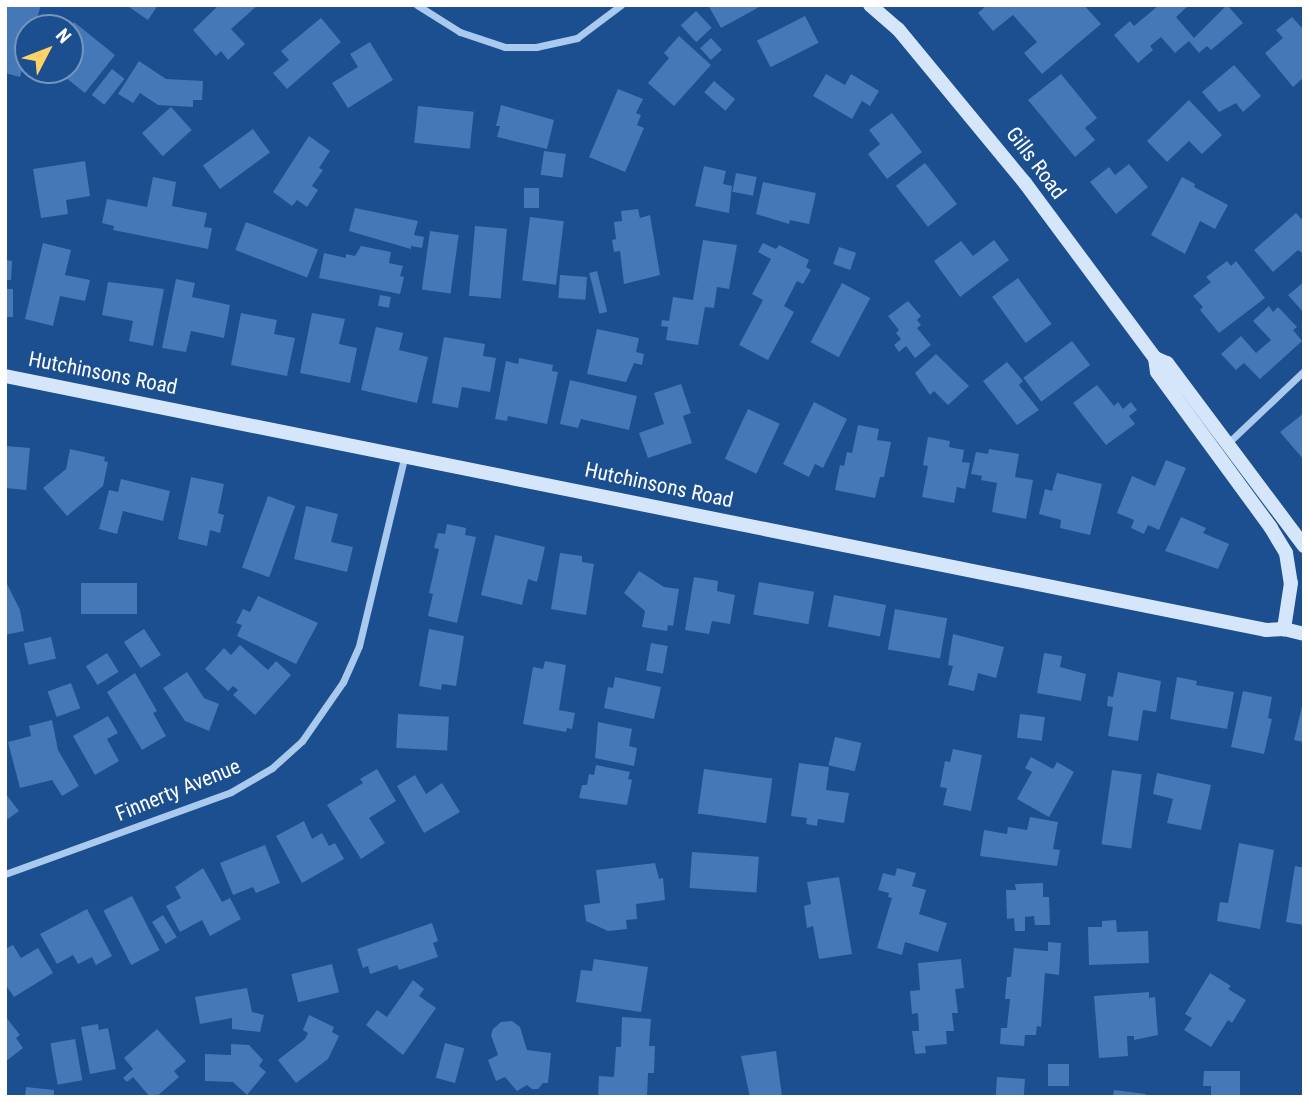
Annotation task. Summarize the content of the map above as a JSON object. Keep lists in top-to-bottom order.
{
  "streets": {
    "street": ["Gills Road", "Hutchinsons Road", "Finnerty Avenue"]
  },
  "crossings": [
    ["Gills Road", "Hutchinsons Road"],
    ["Hutchinsons Road", "Finnerty Avenue"]
  ],
  "north": "top right"
}
